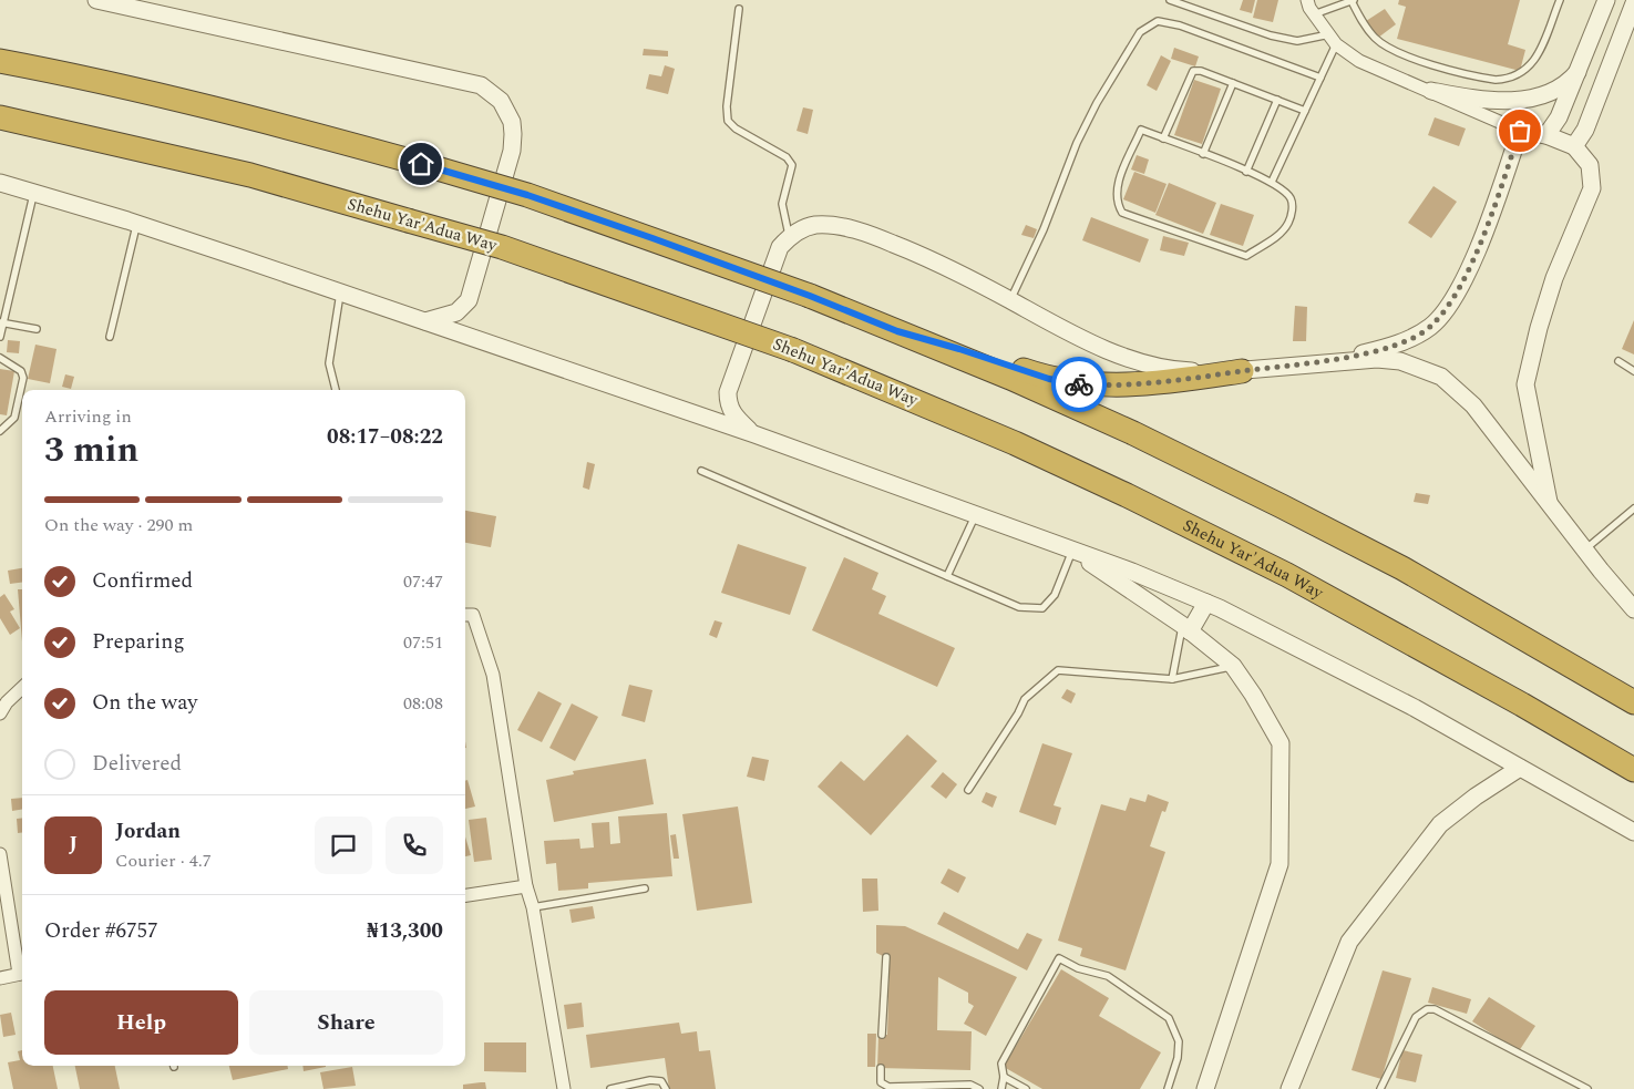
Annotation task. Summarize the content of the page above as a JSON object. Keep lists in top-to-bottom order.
{
  "streets": {
    "highway": ["Shehu Yar'Adua Way"]
  },
  "page": {
    "heading": ["3 min", "Arriving in", "08:17–08:22"],
    "panel": [
      "Jordan",
      "Courier · 4.7",
      "Order #6757",
      "₦13,300"
    ],
    "bar": "On the way · 290 m",
    "list": [
      ["Confirmed", "07:47"],
      ["Preparing", "07:51"],
      ["On the way", "08:08"],
      "Delivered"
    ],
    "round": "J",
    "buttons": ["Help", "Share"]
  }
}
